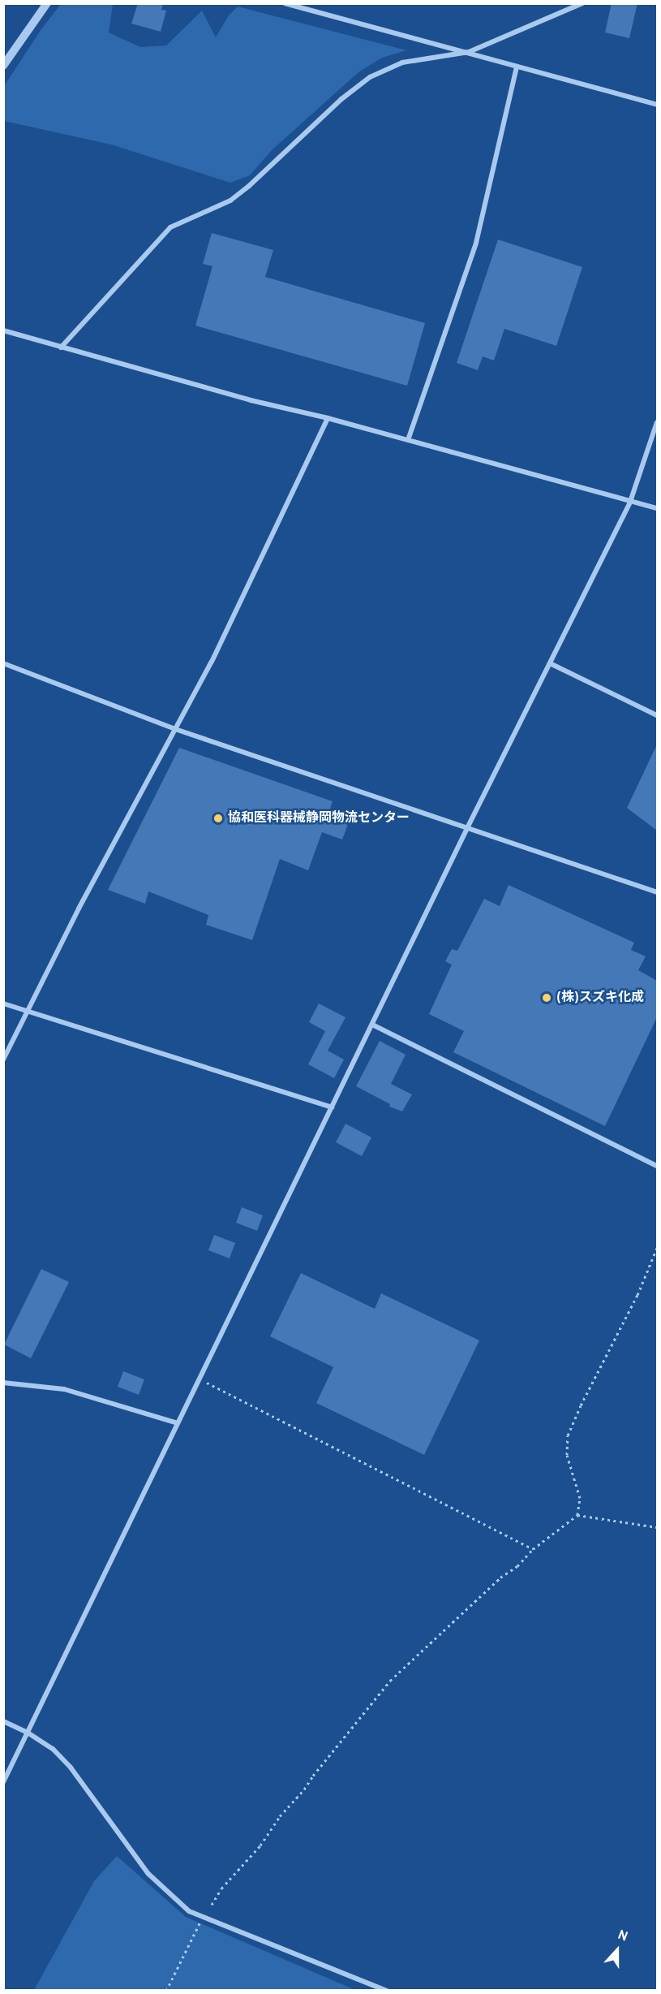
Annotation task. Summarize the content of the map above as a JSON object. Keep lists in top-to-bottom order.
{
  "places": ["協和医科器械静岡物流センター", "(株)スズキ化成"],
  "north": "top"
}
